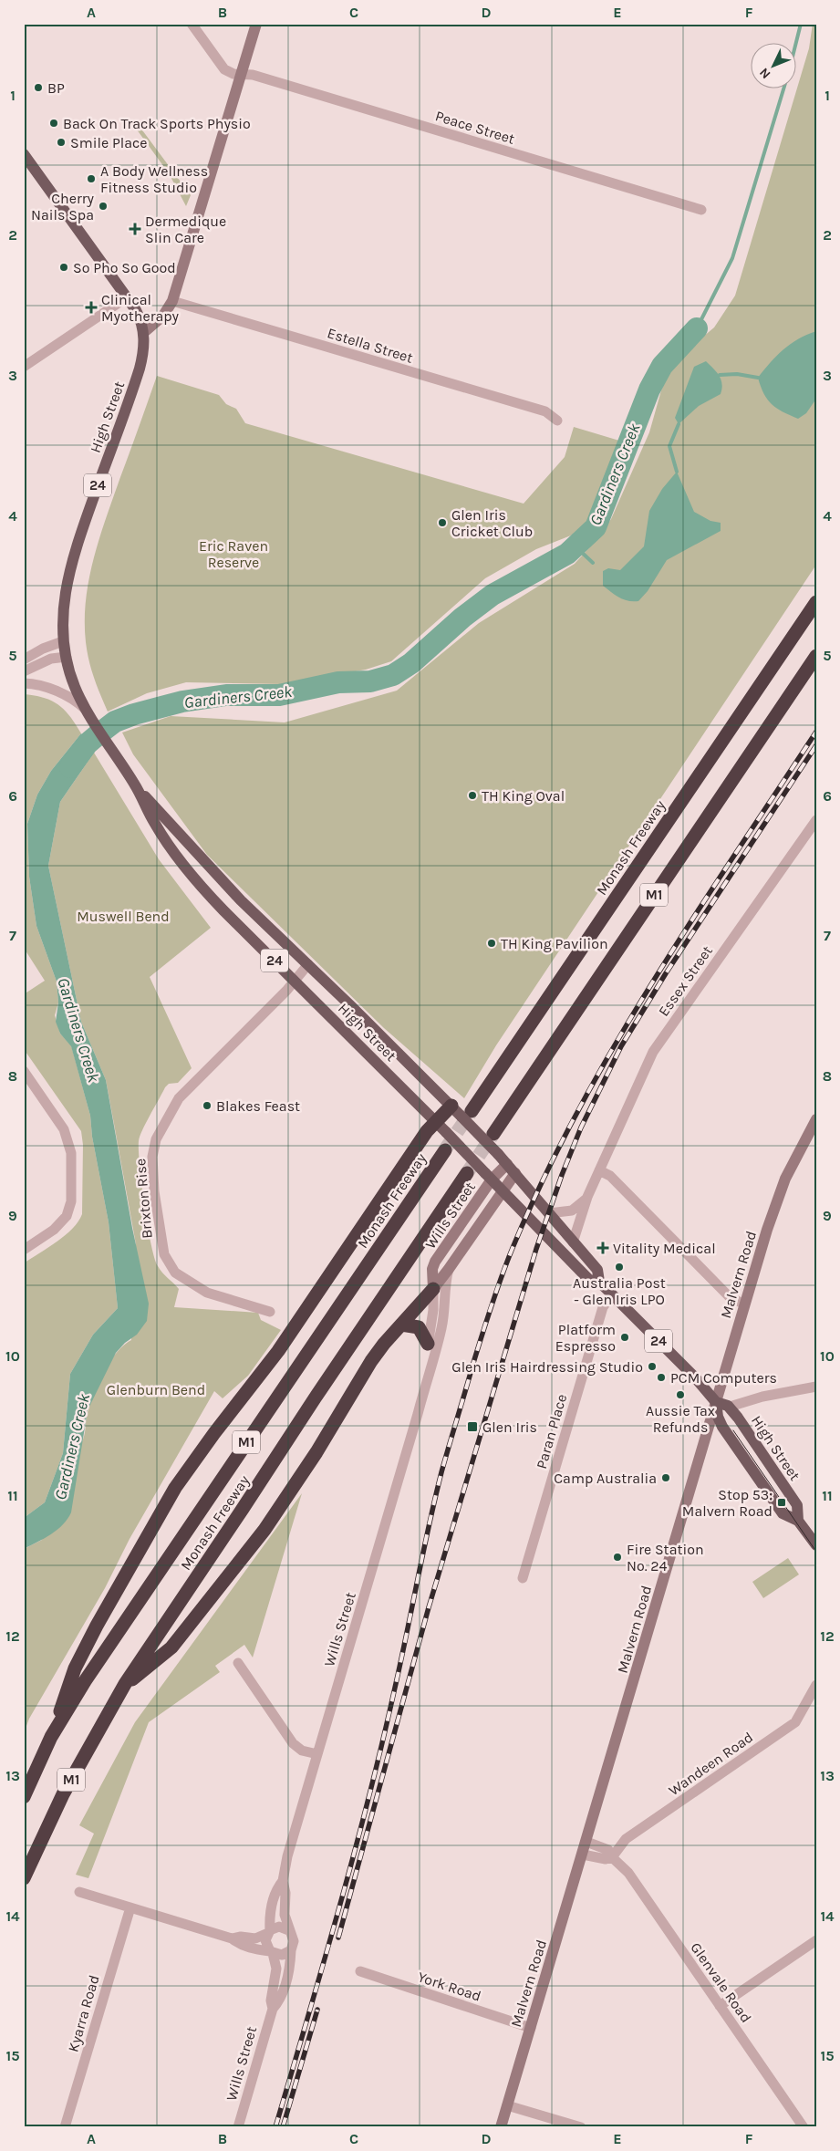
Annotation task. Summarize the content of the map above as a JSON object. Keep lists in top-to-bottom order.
{
  "streets": {
    "highway": ["Monash Freeway", "M1"],
    "main road": [
      "High Street",
      "24",
      "Wills Street",
      "Malvern Road"
    ],
    "street": [
      "Peace Street",
      "Estella Street",
      "Essex Street",
      "Brixton Rise",
      "Paran Place",
      "Wandeen Road",
      "Glenvale Road",
      "York Road",
      "Kyarra Road"
    ]
  },
  "crossings": [
    ["High Street", "Essex Street"],
    ["High Street", "Brixton Rise"],
    ["High Street", "Wills Street"],
    ["High Street", "Malvern Road"],
    ["High Street", "Paran Place"],
    ["Malvern Road", "Glenvale Road"],
    ["Malvern Road", "York Road"],
    ["Wandeen Road", "Glenvale Road"]
  ],
  "water": ["Gardiners Creek"],
  "parks": ["Eric Raven Reserve", "Muswell Bend", "Glenburn Bend"],
  "places": {
    "other": [
      "BP",
      "Back On Track Sports Physio",
      "Smile Place",
      "A Body Wellness Fitness Studio",
      "Cherry Nails Spa",
      "So Pho So Good",
      "Glen Iris Cricket Club",
      "TH King Oval",
      "TH King Pavilion",
      "Blakes Feast",
      "Australia Post - Glen Iris LPO",
      "Platform Espresso",
      "Glen Iris Hairdressing Studio",
      "PCM Computers",
      "Aussie Tax Refunds",
      "Camp Australia",
      "Fire Station No. 24"
    ],
    "health": ["Dermedique Slin Care", "Clinical Myotherapy", "Vitality Medical"],
    "transit": ["Glen Iris", "Stop 53: Malvern Road"]
  },
  "north": "bottom left",
  "grid": {
    "columns": [
      "A",
      "B",
      "C",
      "D",
      "E",
      "F"
    ],
    "rows": [
      "1",
      "2",
      "3",
      "4",
      "5",
      "6",
      "7",
      "8",
      "9",
      "10",
      "11",
      "12",
      "13",
      "14",
      "15"
    ]
  }
}
